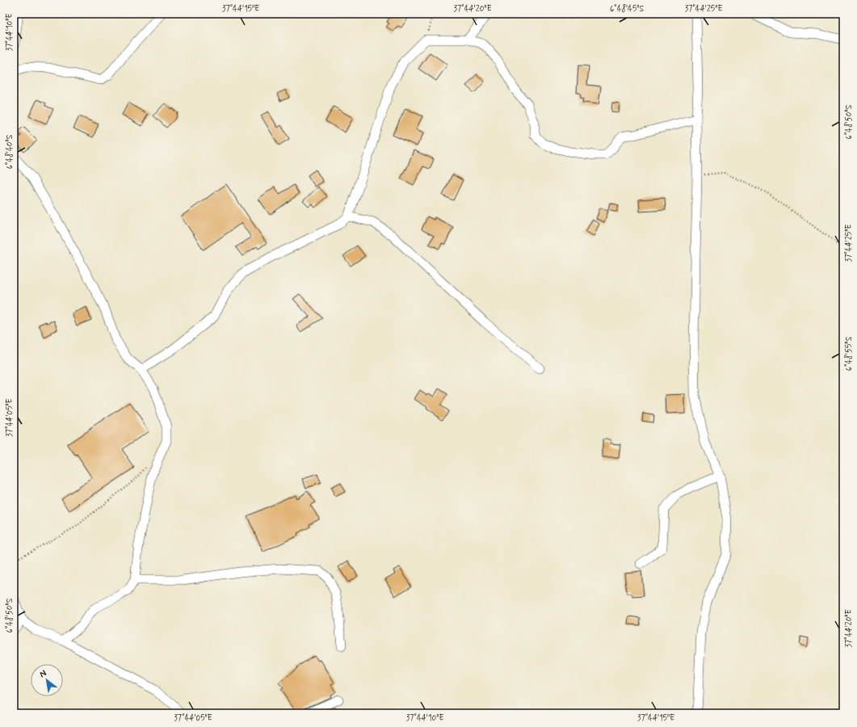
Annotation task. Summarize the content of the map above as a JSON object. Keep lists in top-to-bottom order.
{
  "north": "top left",
  "coordinates": [
    "37°44'15\"E",
    "37°44'20\"E",
    "6°48'45\"S",
    "37°44'25\"E",
    "37°44'10\"E",
    "6°48'50\"S",
    "6°48'40\"S",
    "6°48'55\"S",
    "37°44'05\"E"
  ]
}
